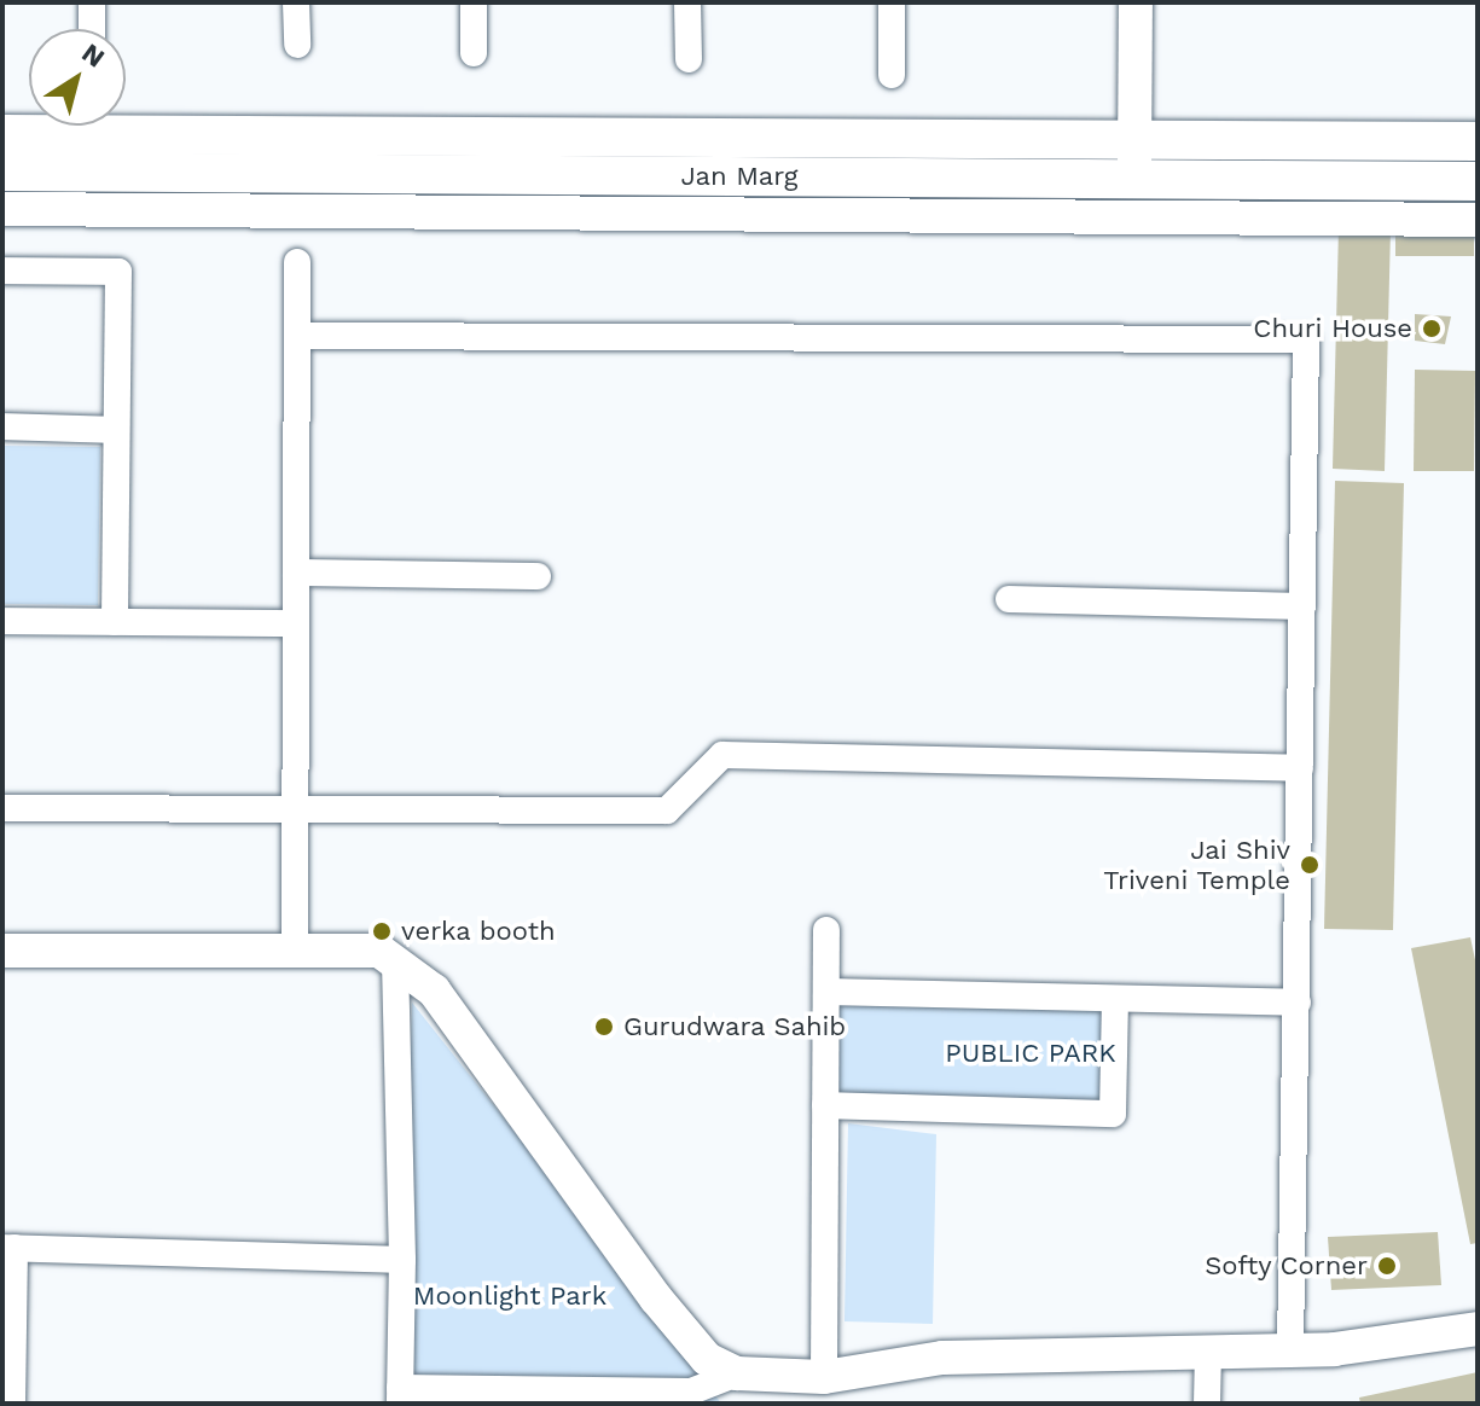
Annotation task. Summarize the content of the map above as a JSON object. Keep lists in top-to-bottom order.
{
  "streets": {
    "main road": ["Jan Marg"]
  },
  "parks": ["PUBLIC PARK", "Moonlight Park"],
  "places": [
    "Churi House",
    "Jai Shiv Triveni Temple",
    "verka booth",
    "Gurudwara Sahib",
    "Softy Corner"
  ],
  "north": "top right"
}
